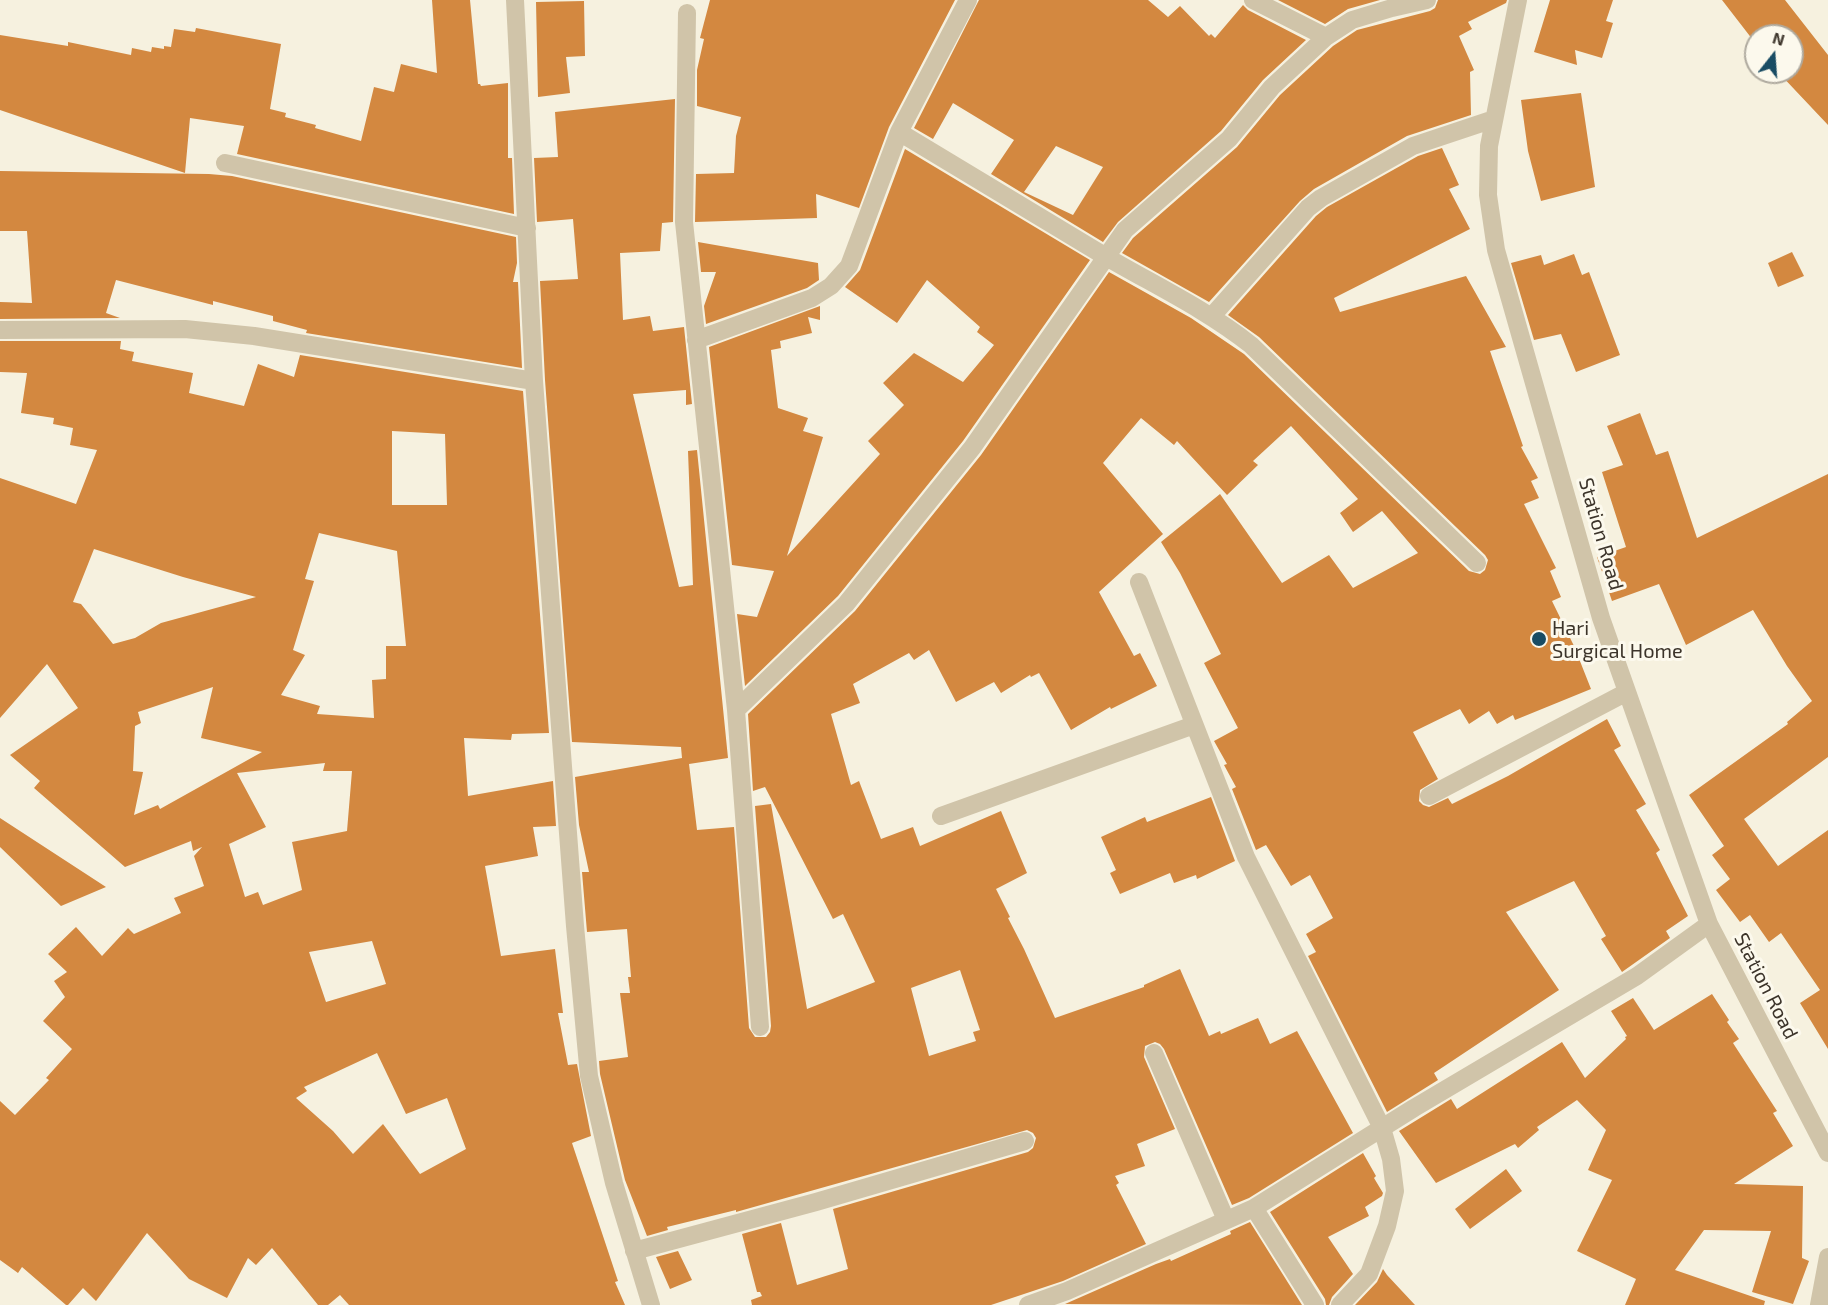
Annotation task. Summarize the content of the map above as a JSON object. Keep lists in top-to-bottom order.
{
  "streets": {
    "street": ["Station Road"]
  },
  "places": ["Hari Surgical Home"],
  "north": "top"
}
